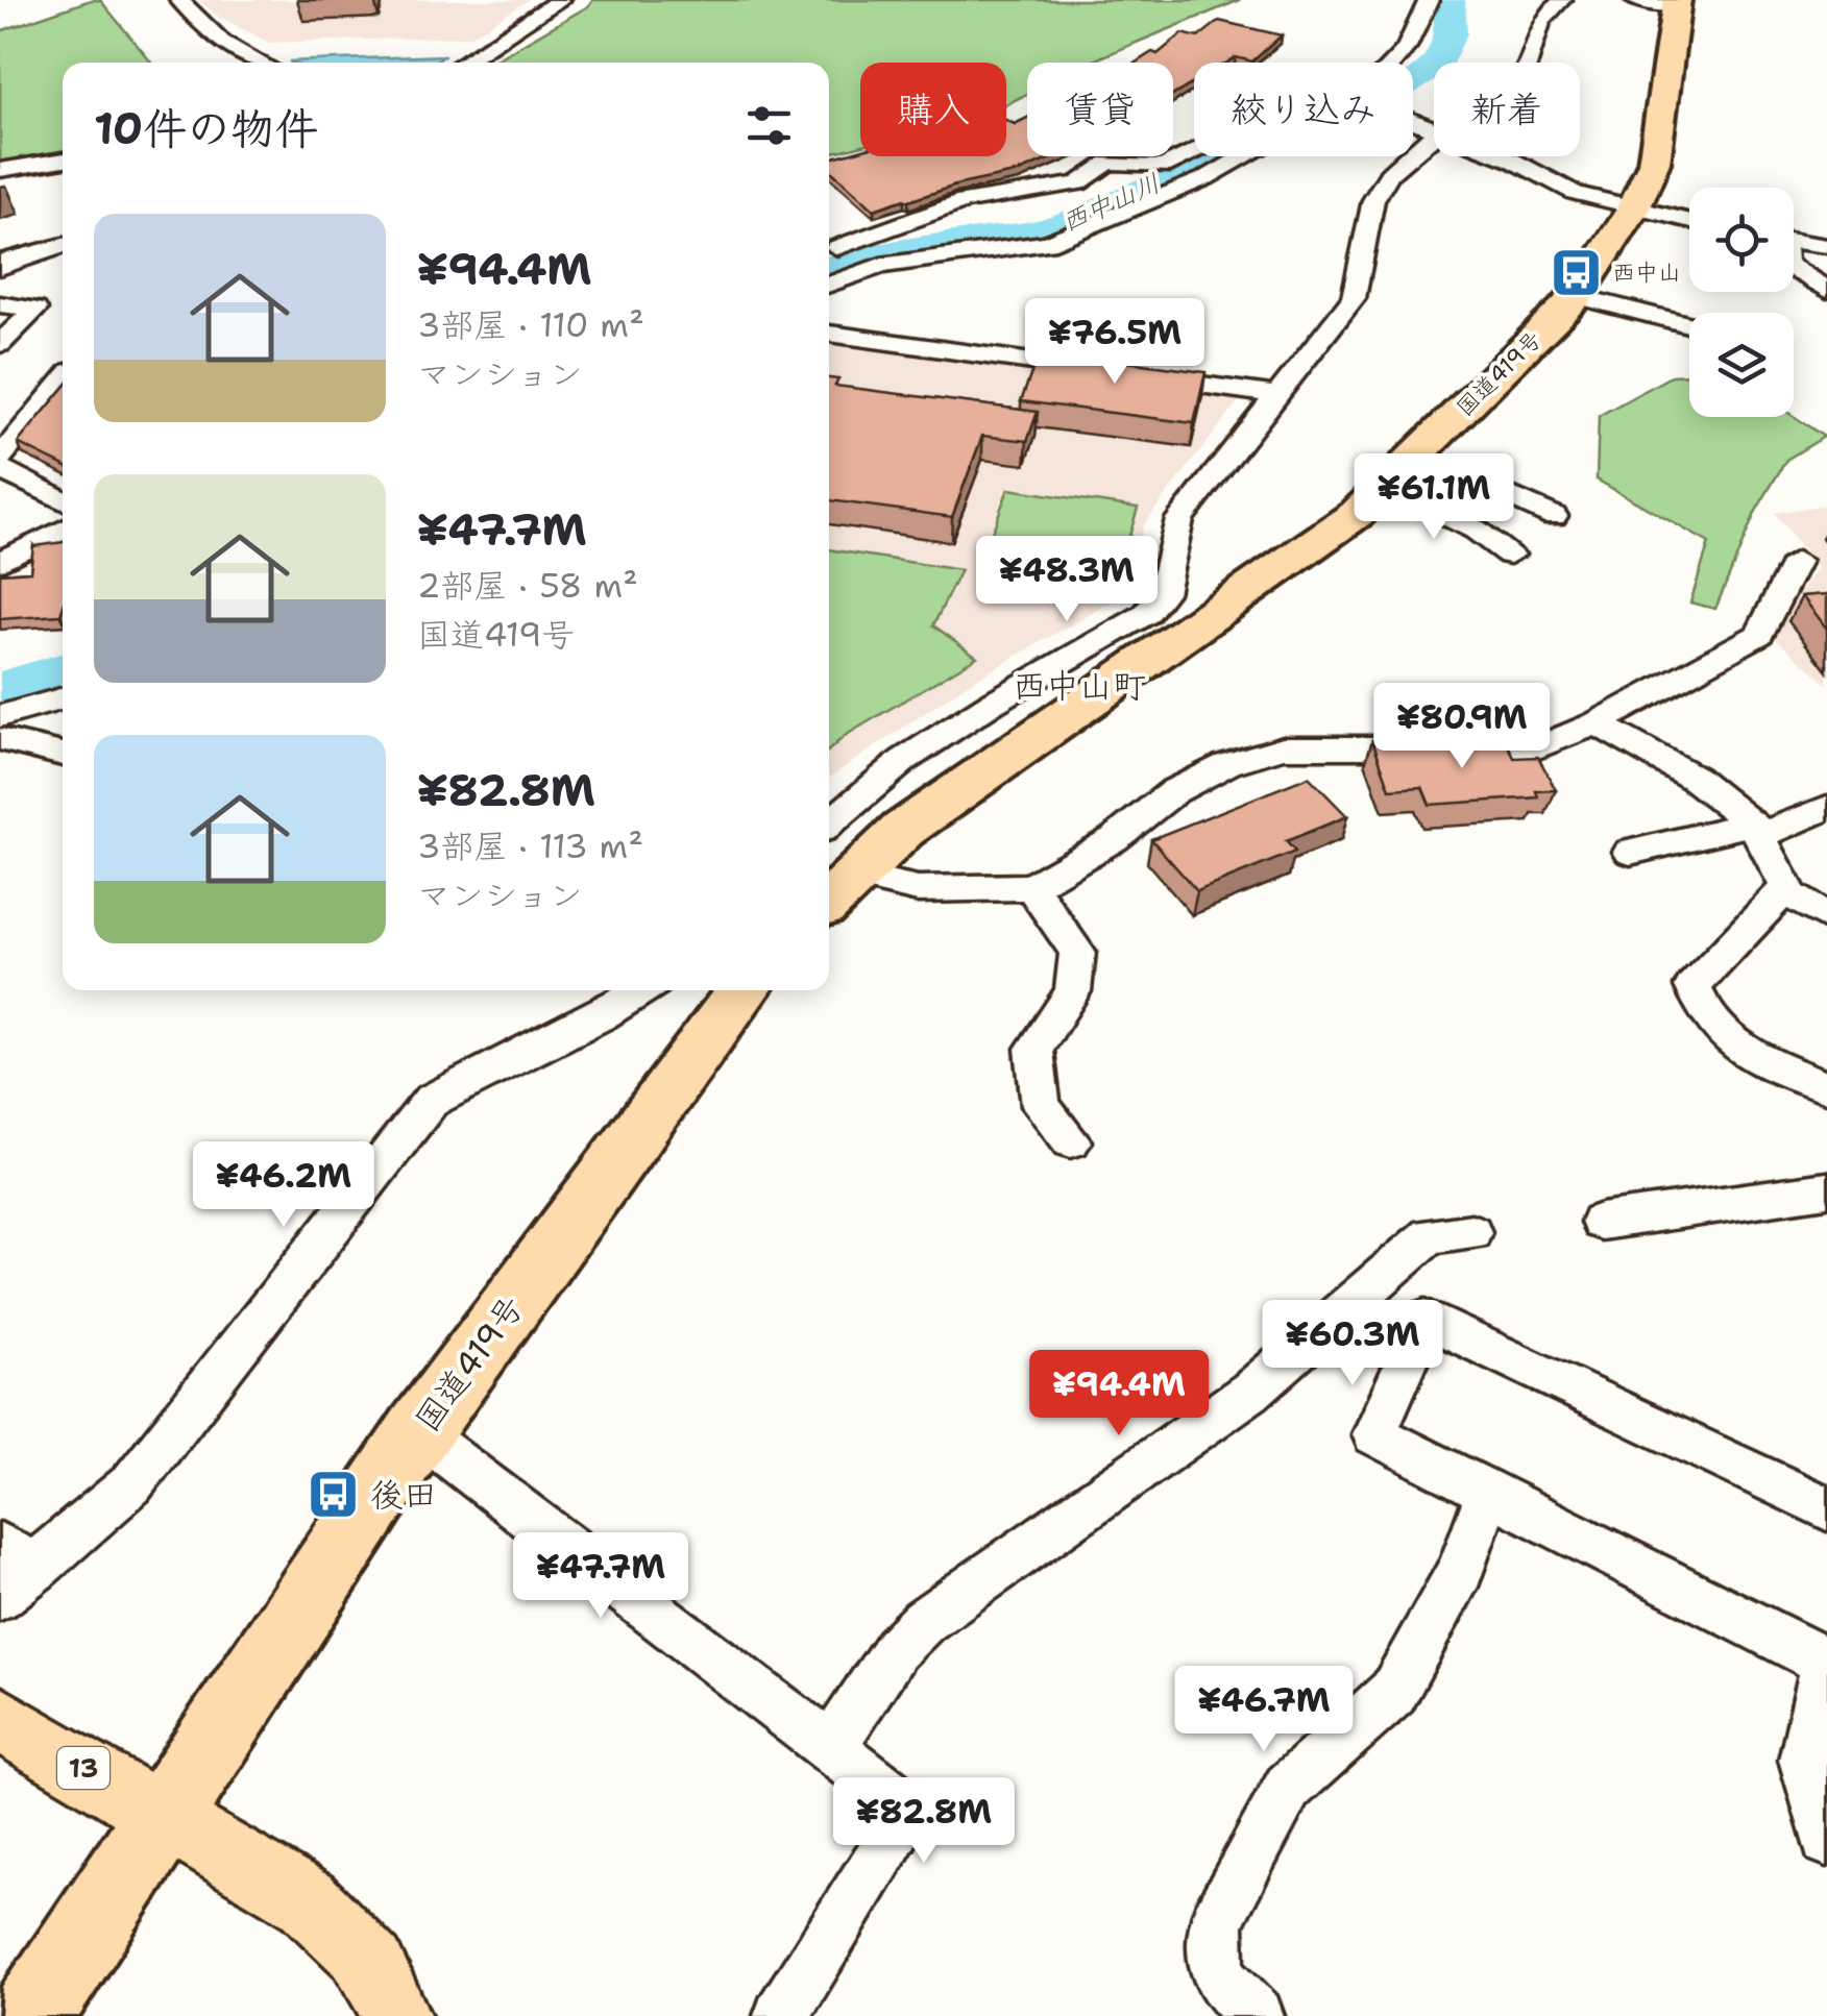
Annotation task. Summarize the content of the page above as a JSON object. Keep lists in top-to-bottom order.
{
  "streets": {
    "highway": ["国道419号"],
    "main road": ["13"]
  },
  "crossings": [
    ["国道419号", "13"]
  ],
  "districts": ["西中山町"],
  "water": ["西中山川"],
  "places": {
    "bus stop": ["西中山", "後田"]
  },
  "page": {
    "chip": [
      "購入",
      "賃貸",
      "絞り込み",
      "新着"
    ],
    "heading": "10件の物件",
    "list": [
      {
        "name": "¥94.4M",
        "note": "3部屋 · 110 m² · マンション"
      },
      {
        "name": "¥47.7M",
        "note": "2部屋 · 58 m² · 国道419号"
      },
      {
        "name": "¥82.8M",
        "note": "3部屋 · 113 m² · マンション"
      }
    ],
    "price": [
      "¥76.5M",
      "¥61.1M",
      "¥48.3M",
      "¥80.9M",
      "¥46.2M",
      "¥60.3M",
      "¥94.4M",
      "¥47.7M",
      "¥46.7M",
      "¥82.8M"
    ]
  }
}
